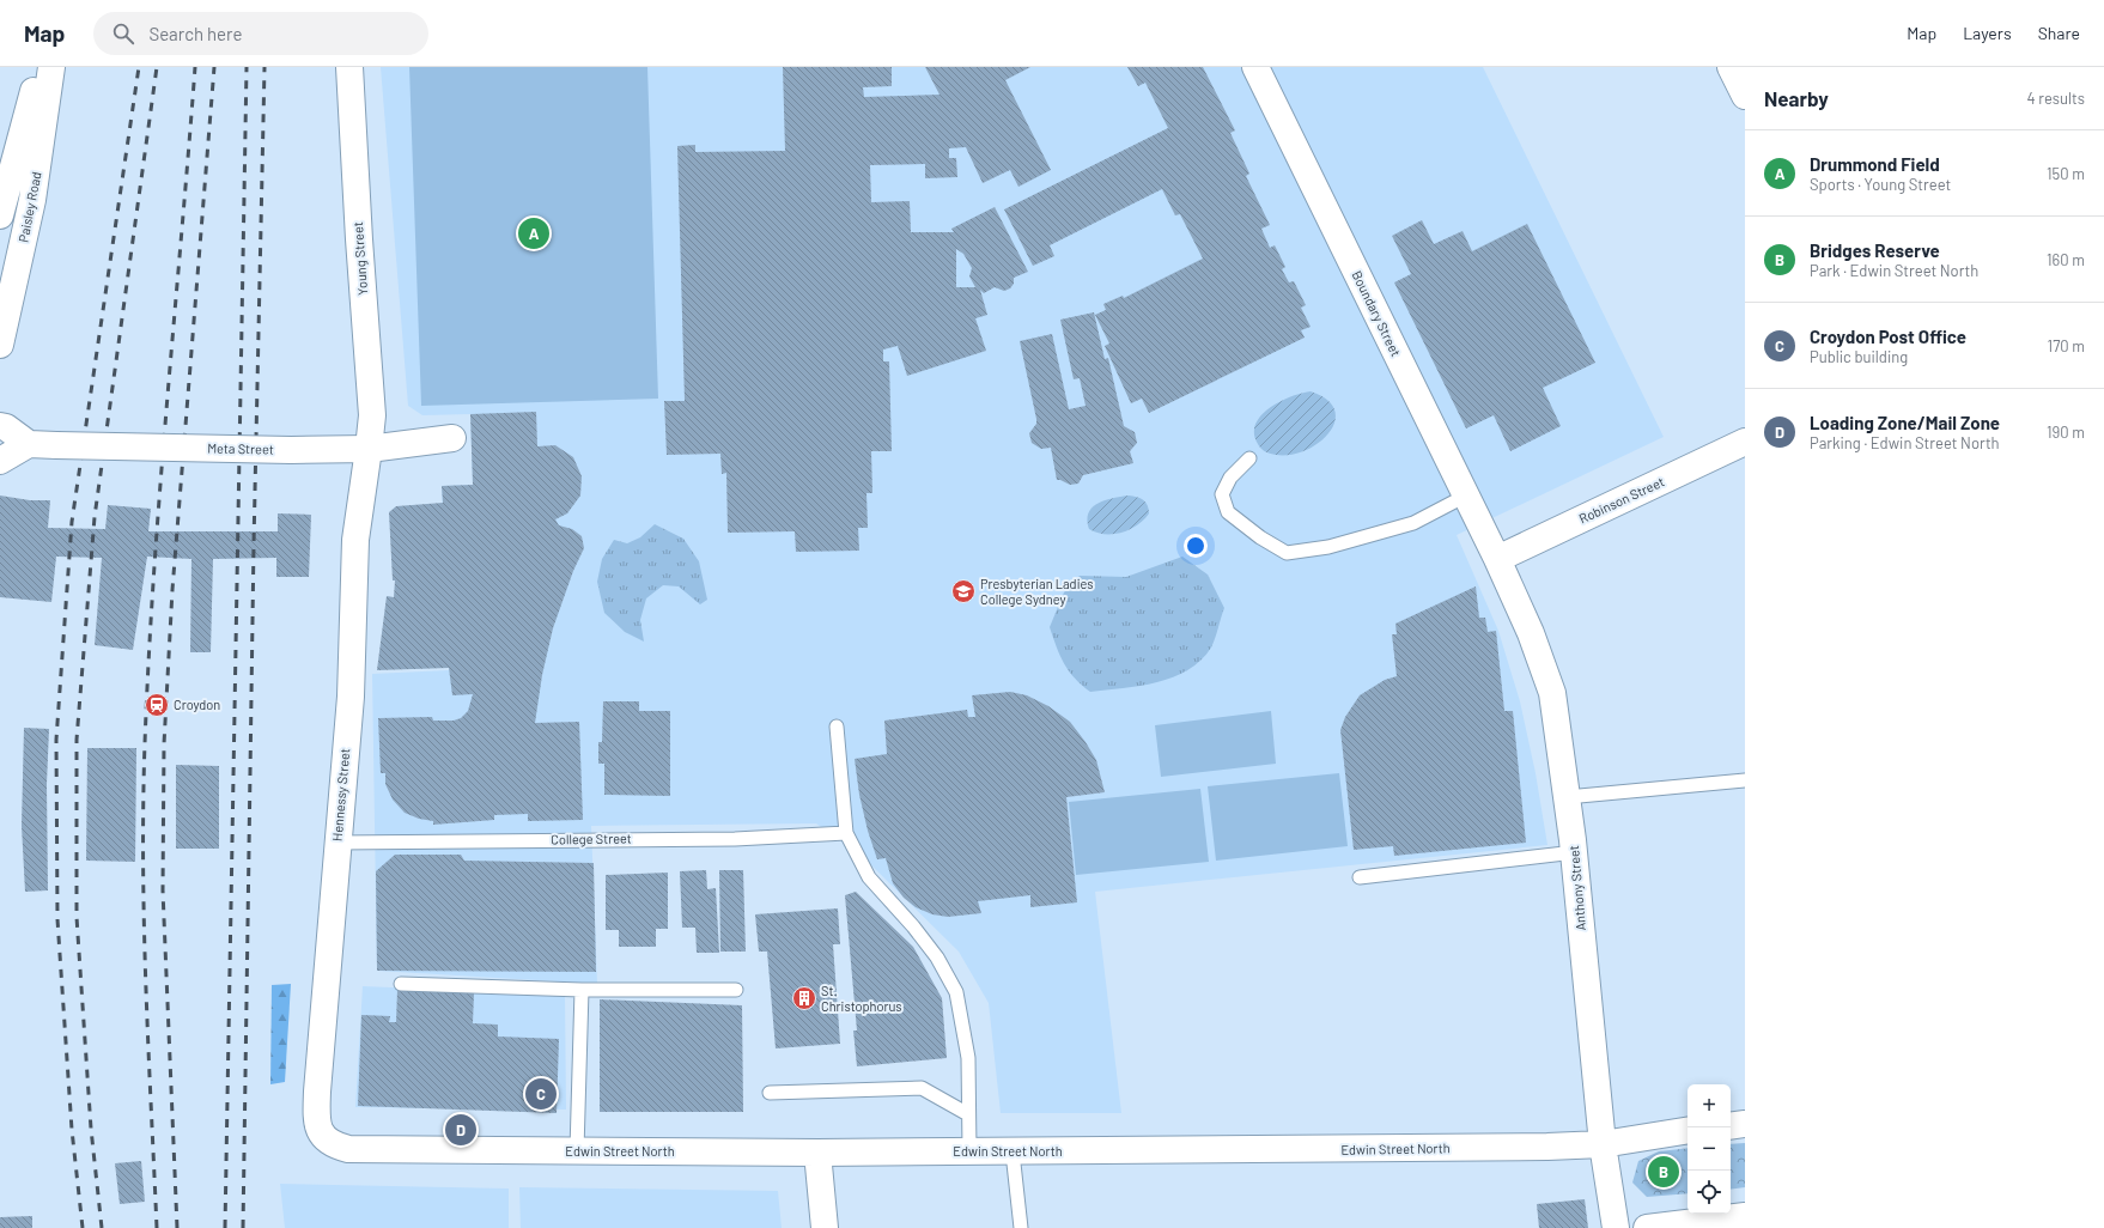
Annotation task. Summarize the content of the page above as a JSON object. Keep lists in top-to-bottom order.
{
  "streets": {
    "street": [
      "Paisley Road",
      "Young Street",
      "Boundary Street",
      "Meta Street",
      "Robinson Street",
      "Hennessy Street",
      "Anthony Street",
      "Edwin Street North"
    ],
    "lane": ["College Street"]
  },
  "crossings": [
    ["Young Street", "Meta Street"],
    ["Young Street", "Hennessy Street"],
    ["Boundary Street", "Robinson Street"],
    ["Boundary Street", "Anthony Street"],
    ["Meta Street", "Hennessy Street"],
    ["Robinson Street", "Anthony Street"],
    ["Hennessy Street", "College Street"],
    ["Hennessy Street", "Edwin Street North"],
    ["Anthony Street", "Edwin Street North"]
  ],
  "places": {
    "school or university": ["Presbyterian Ladies College Sydney"],
    "station": ["Croydon"],
    "building": ["St. Christophorus"]
  },
  "page": {
    "header": "Map",
    "search": "Search here",
    "nav": ["Map", "Layers", "Share"],
    "heading": ["Nearby", "4 results"],
    "list": [
      {
        "mark": "A",
        "name": "Drummond Field",
        "note": "Sports · Young Street",
        "value": "150 m"
      },
      {
        "mark": "B",
        "name": "Bridges Reserve",
        "note": "Park · Edwin Street North",
        "value": "160 m"
      },
      {
        "mark": "C",
        "name": "Croydon Post Office",
        "note": "Public building",
        "value": "170 m"
      },
      {
        "mark": "D",
        "name": "Loading Zone/Mail Zone",
        "note": "Parking · Edwin Street North",
        "value": "190 m"
      }
    ],
    "pins": [
      "A",
      "C",
      "D",
      "B"
    ],
    "map_buttons": ["+", "−"]
  }
}
